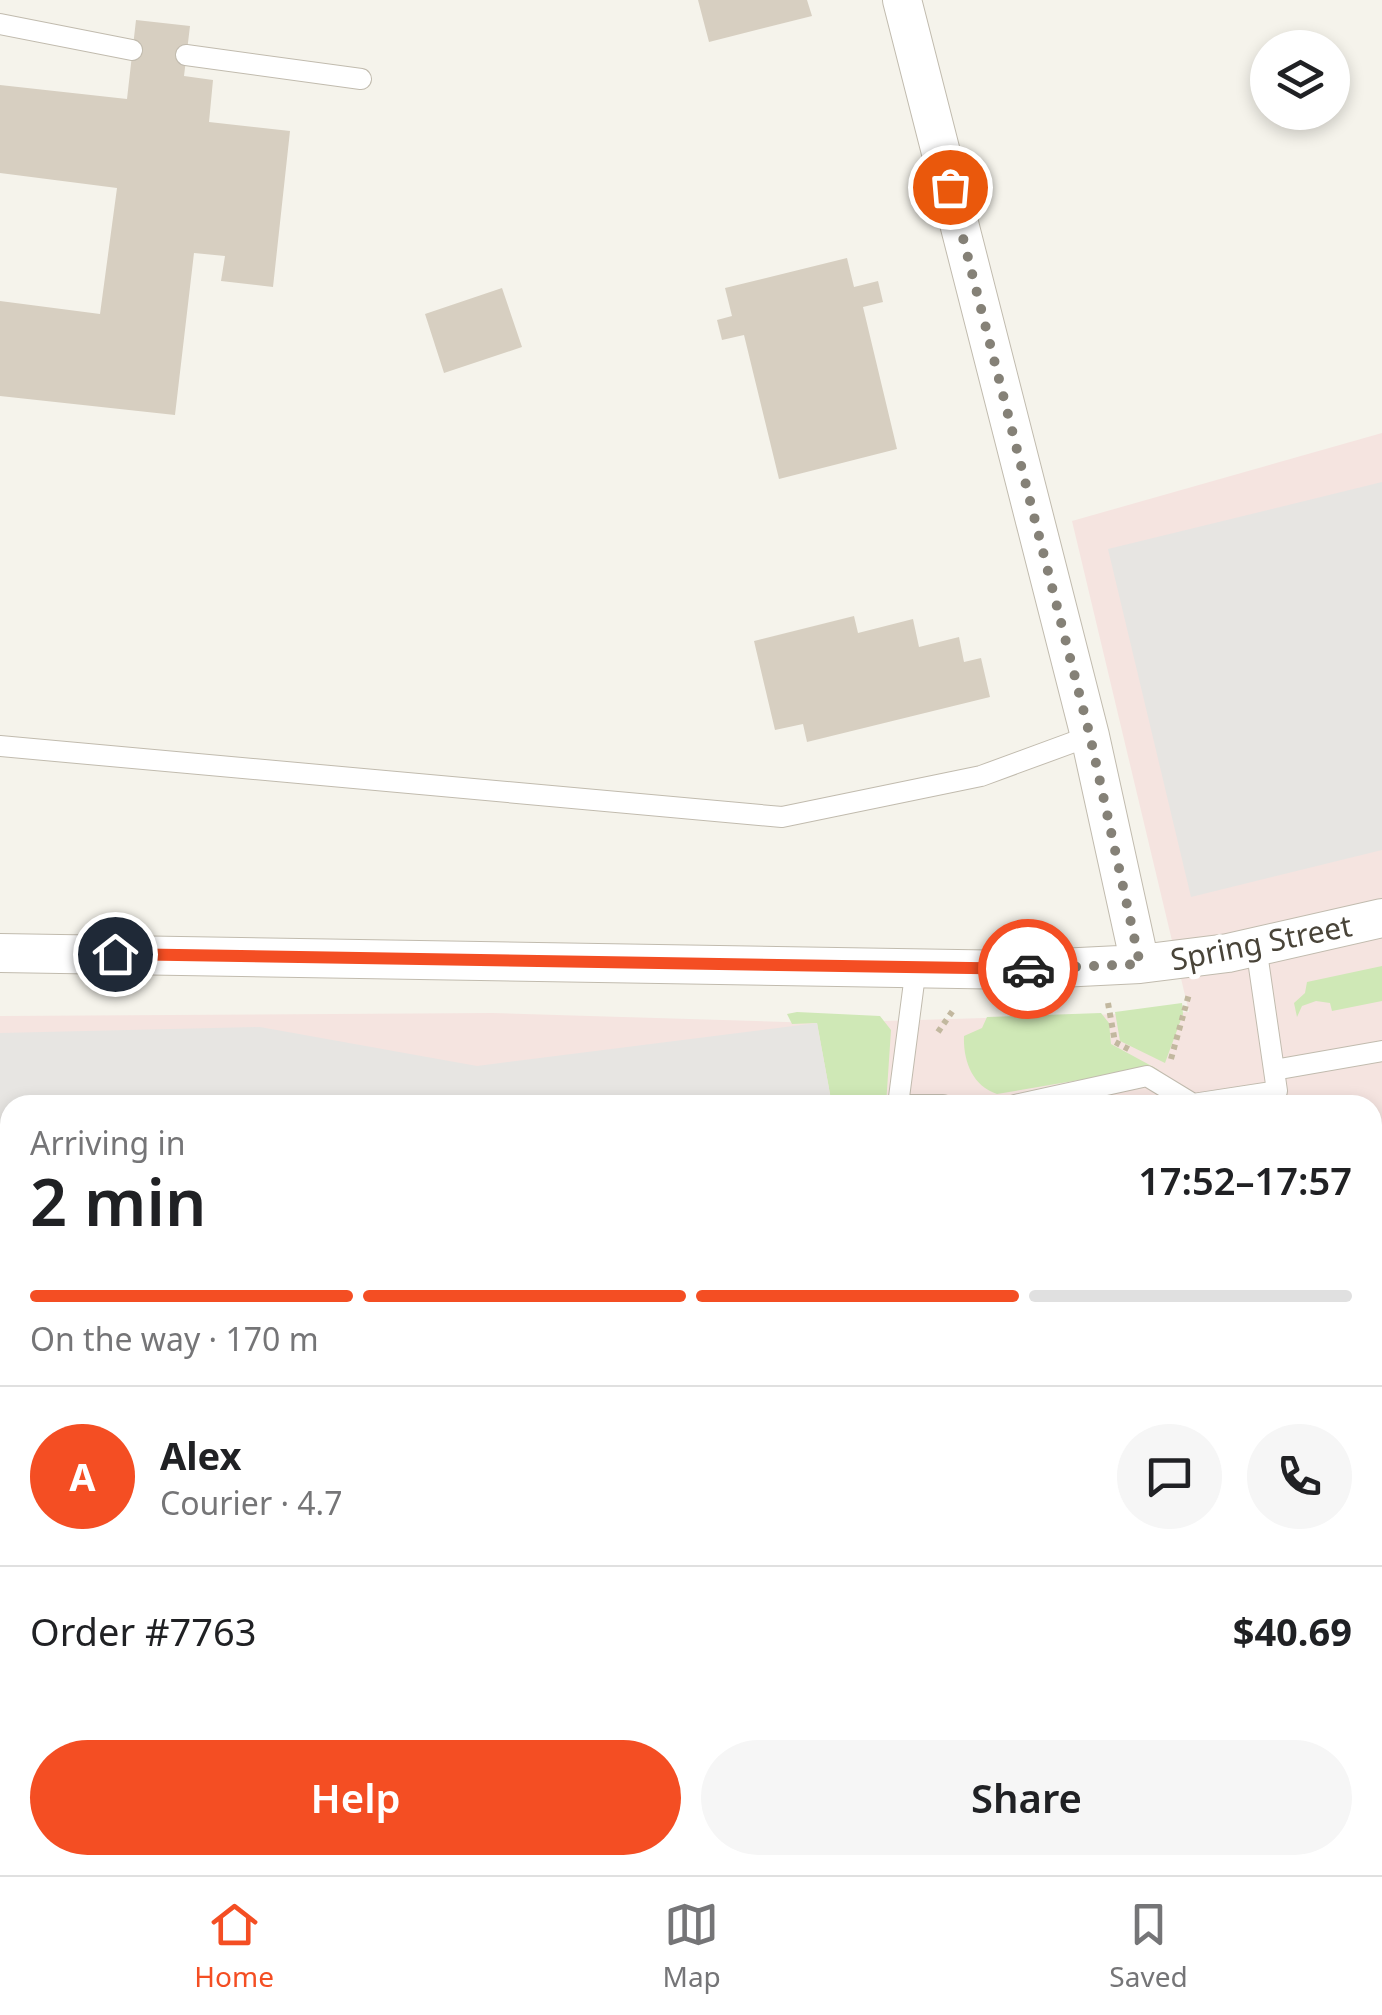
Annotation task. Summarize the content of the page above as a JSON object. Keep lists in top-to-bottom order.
{
  "streets": {
    "street": ["Spring Street"]
  },
  "page": {
    "heading": ["2 min", "Arriving in", "17:52–17:57"],
    "panel": [
      "Alex",
      "Courier · 4.7",
      "Order #7763",
      "$40.69"
    ],
    "bar": "On the way · 170 m",
    "round": "A",
    "buttons": ["Help", "Share"],
    "tabs": ["Home", "Map", "Saved"]
  }
}
